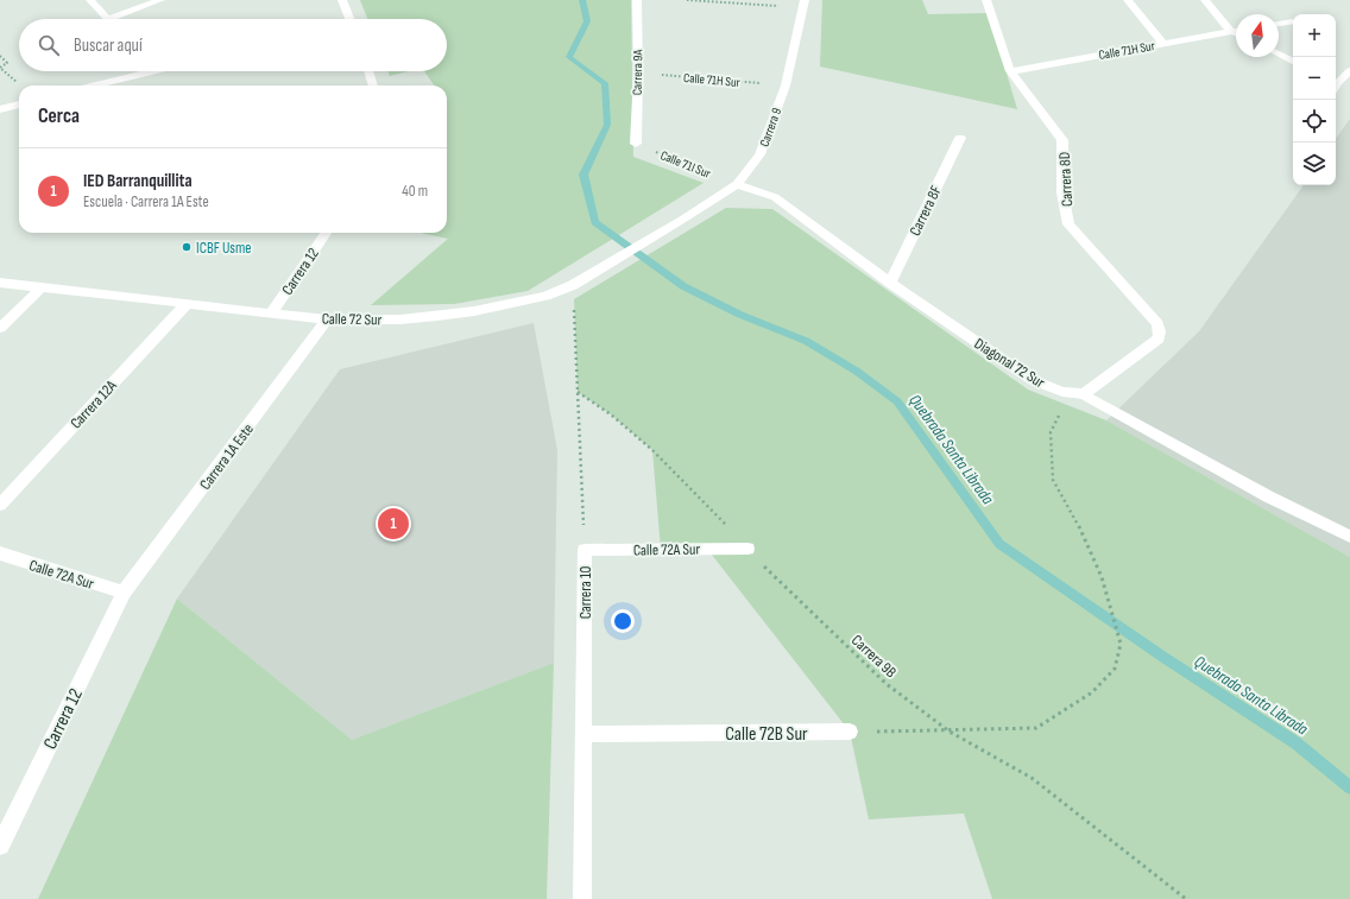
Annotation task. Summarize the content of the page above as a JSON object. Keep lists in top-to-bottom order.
{
  "streets": {
    "street": [
      "Calle 71H Sur",
      "Carrera 9A",
      "Carrera 9",
      "Carrera 8D",
      "Carrera 8F",
      "Carrera 12",
      "Calle 72 Sur",
      "Diagonal 72 Sur",
      "Carrera 12A",
      "Carrera 1A Este",
      "Calle 72A Sur",
      "Carrera 10",
      "Calle 72B Sur"
    ],
    "path": ["Calle 71I Sur", "Carrera 9B"]
  },
  "crossings": [
    ["Calle 71H Sur", "Carrera 9A"],
    ["Calle 71H Sur", "Carrera 9"],
    ["Calle 71H Sur", "Carrera 8D"],
    ["Carrera 9A", "Calle 71I Sur"],
    ["Carrera 9", "Calle 71I Sur"],
    ["Carrera 9", "Calle 72 Sur"],
    ["Carrera 9", "Diagonal 72 Sur"],
    ["Calle 71I Sur", "Diagonal 72 Sur"],
    ["Carrera 8D", "Diagonal 72 Sur"],
    ["Carrera 8F", "Diagonal 72 Sur"],
    ["Carrera 12", "Calle 72 Sur"],
    ["Carrera 12", "Carrera 1A Este"],
    ["Carrera 12", "Calle 72A Sur"],
    ["Calle 72 Sur", "Carrera 12A"],
    ["Calle 72 Sur", "Carrera 1A Este"],
    ["Calle 72 Sur", "Carrera 10"],
    ["Carrera 1A Este", "Calle 72A Sur"],
    ["Calle 72A Sur", "Carrera 10"],
    ["Calle 72A Sur", "Carrera 9B"],
    ["Carrera 10", "Carrera 9B"],
    ["Carrera 10", "Calle 72B Sur"]
  ],
  "water": ["Quebrada Santa Librada"],
  "places": ["ICBF Usme"],
  "north": "top",
  "page": {
    "map_buttons": ["+", "−"],
    "search": "Buscar aquí",
    "heading": "Cerca",
    "list": [
      {
        "mark": "1",
        "name": "IED Barranquillita",
        "note": "Escuela · Carrera 1A Este",
        "value": "40 m"
      }
    ],
    "pins": "1"
  }
}
